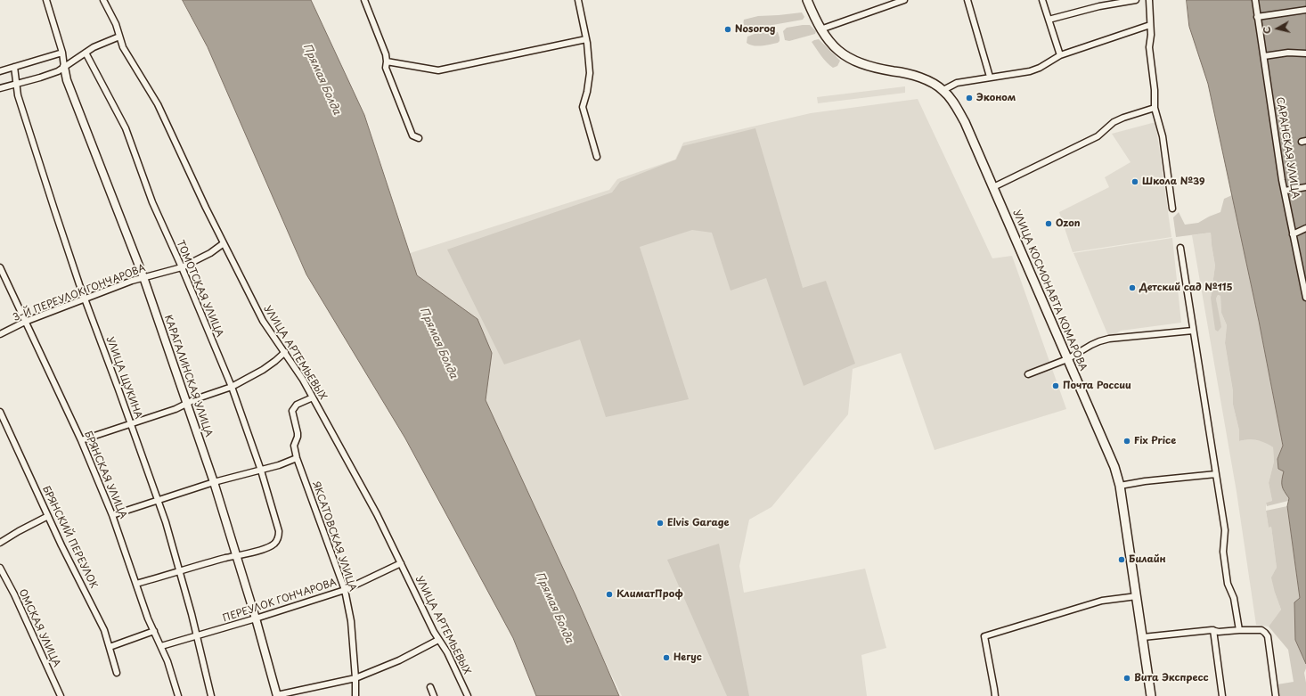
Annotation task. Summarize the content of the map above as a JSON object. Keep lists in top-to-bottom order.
{
  "streets": {
    "main road": ["УЛИЦА КОСМОНАВТА КОМАРОВА"],
    "street": [
      "САРАНСКАЯ УЛИЦА",
      "ТОМОТСКАЯ УЛИЦА",
      "3-Й ПЕРЕУЛОК ГОНЧАРОВА",
      "УЛИЦА АРТЕМЬЕВЫХ",
      "КАРАГАЛИНСКАЯ УЛИЦА",
      "УЛИЦА ЩУКИНА",
      "БРЯНСКАЯ УЛИЦА",
      "ЯКСАТОВСКАЯ УЛИЦА",
      "БРЯНСКИЙ ПЕРЕУЛОК",
      "ПЕРЕУЛОК ГОНЧАРОВА",
      "ОМСКАЯ УЛИЦА"
    ]
  },
  "crossings": [
    ["ТОМОТСКАЯ УЛИЦА", "3-Й ПЕРЕУЛОК ГОНЧАРОВА"],
    ["ТОМОТСКАЯ УЛИЦА", "КАРАГАЛИНСКАЯ УЛИЦА"],
    ["3-Й ПЕРЕУЛОК ГОНЧАРОВА", "УЛИЦА АРТЕМЬЕВЫХ"],
    ["3-Й ПЕРЕУЛОК ГОНЧАРОВА", "КАРАГАЛИНСКАЯ УЛИЦА"],
    ["3-Й ПЕРЕУЛОК ГОНЧАРОВА", "УЛИЦА ЩУКИНА"],
    ["3-Й ПЕРЕУЛОК ГОНЧАРОВА", "БРЯНСКАЯ УЛИЦА"],
    ["УЛИЦА АРТЕМЬЕВЫХ", "ЯКСАТОВСКАЯ УЛИЦА"],
    ["УЛИЦА АРТЕМЬЕВЫХ", "ПЕРЕУЛОК ГОНЧАРОВА"],
    ["КАРАГАЛИНСКАЯ УЛИЦА", "ПЕРЕУЛОК ГОНЧАРОВА"],
    ["УЛИЦА ЩУКИНА", "ПЕРЕУЛОК ГОНЧАРОВА"],
    ["БРЯНСКАЯ УЛИЦА", "ПЕРЕУЛОК ГОНЧАРОВА"],
    ["ЯКСАТОВСКАЯ УЛИЦА", "ПЕРЕУЛОК ГОНЧАРОВА"]
  ],
  "water": ["Прямая Болда"],
  "places": [
    "Nosorog",
    "Эконом",
    "Школа №39",
    "Ozon",
    "Детский сад №115",
    "Почта России",
    "Fix Price",
    "Elvis Garage",
    "Билайн",
    "КлиматПроф",
    "Негус",
    "Вита Экспресс"
  ],
  "north": "left"
}
